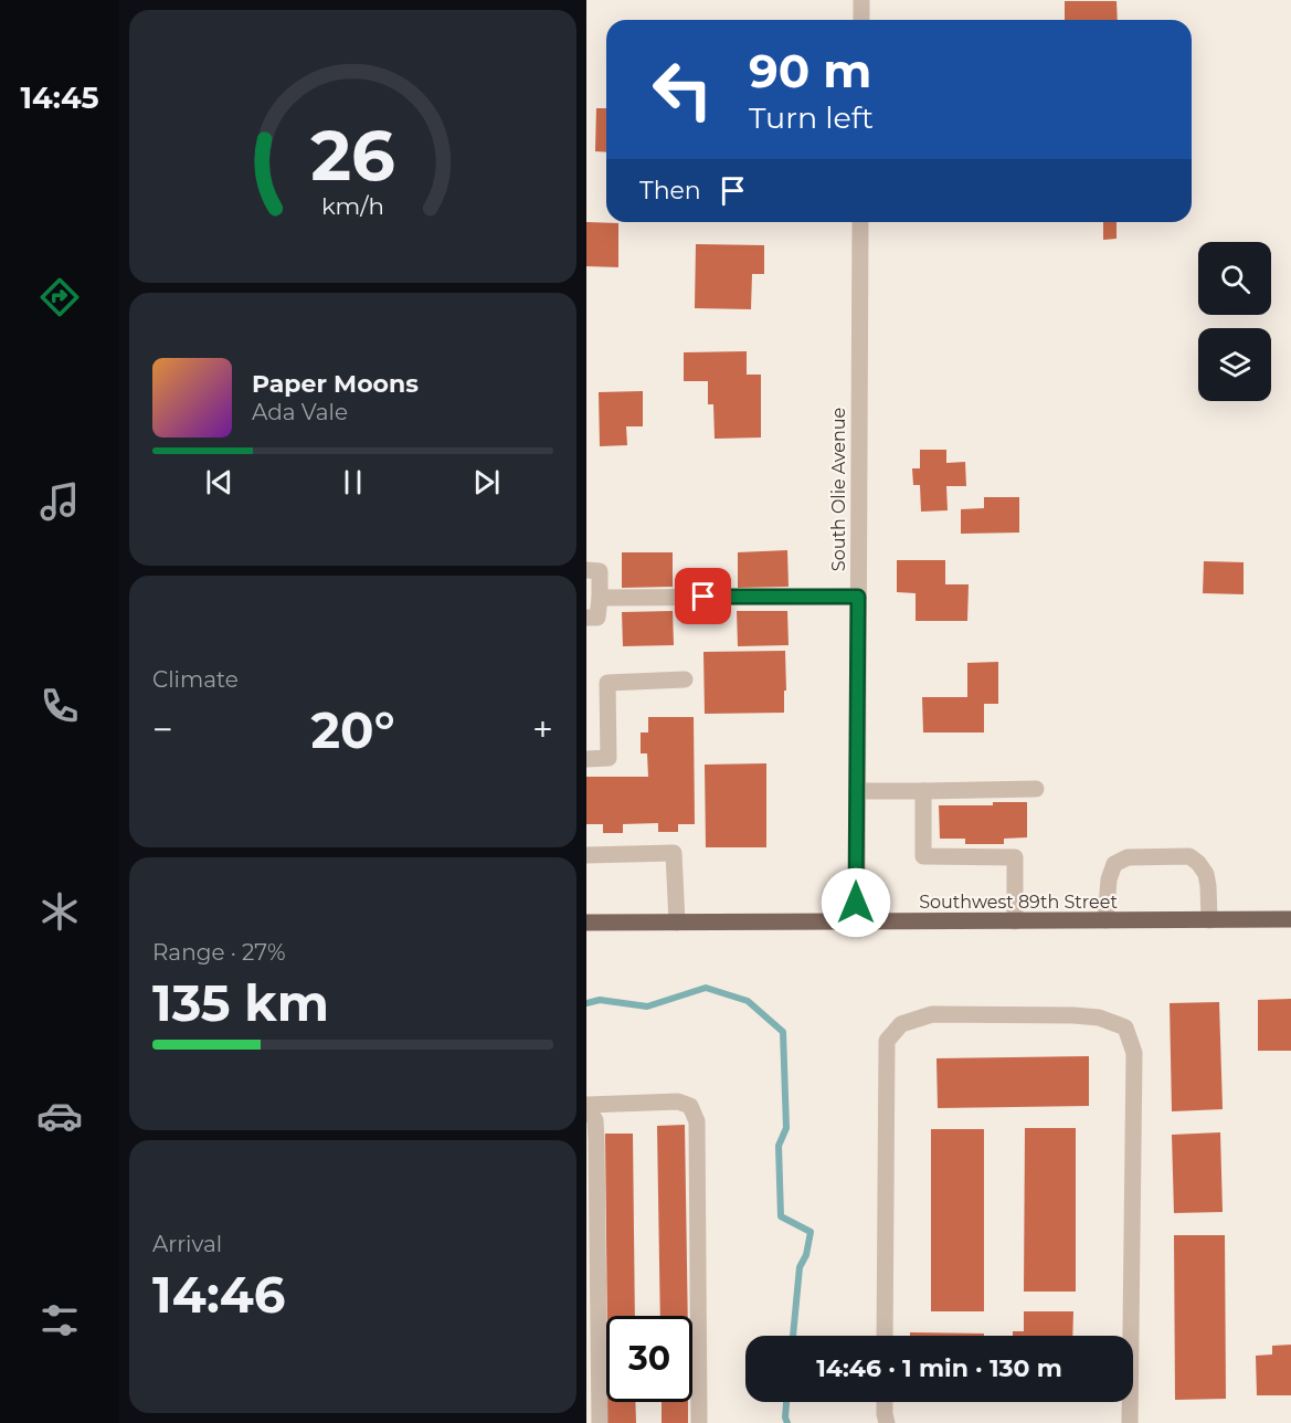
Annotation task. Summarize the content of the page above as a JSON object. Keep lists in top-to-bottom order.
{
  "streets": {
    "main road": ["Southwest 89th Street"],
    "street": ["South Olie Avenue"]
  },
  "crossings": [
    ["South Olie Avenue", "Southwest 89th Street"]
  ],
  "page": {
    "tabs": "14:45",
    "turn": ["90 m", "Turn left"],
    "then": "Then",
    "song": ["Paper Moons", "Ada Vale"],
    "tile": [
      "Climate",
      ["Range · 27%", "135 km"],
      ["Arrival", "14:46"]
    ],
    "heat": ["−", "20°", "+"],
    "limit": "30",
    "trip": "14:46 · 1 min · 130 m",
    "gauge": ["26", "km/h"]
  }
}
